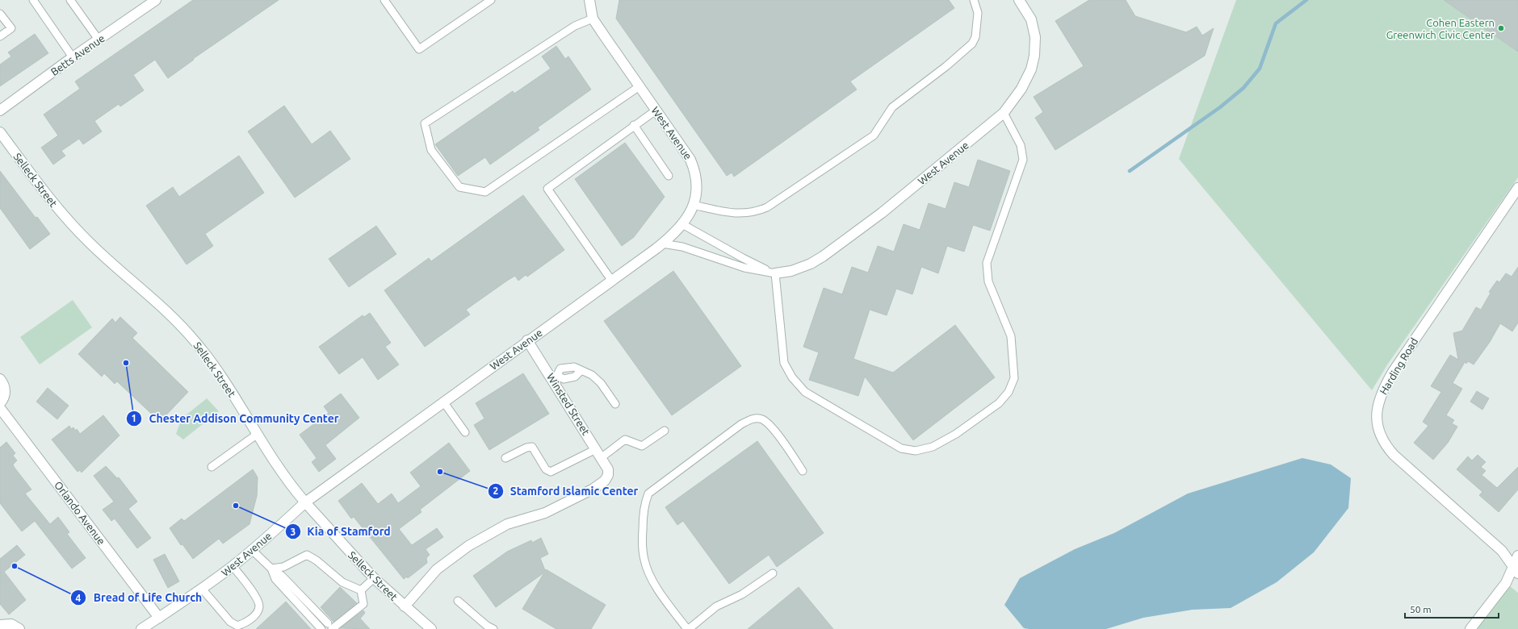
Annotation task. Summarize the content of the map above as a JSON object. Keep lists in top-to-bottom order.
{
  "streets": {
    "street": [
      "Betts Avenue",
      "West Avenue",
      "Selleck Street",
      "Harding Road",
      "Winsted Street",
      "Orlando Avenue"
    ]
  },
  "crossings": [
    ["West Avenue", "Selleck Street"],
    ["West Avenue", "Winsted Street"],
    ["West Avenue", "Orlando Avenue"],
    ["Selleck Street", "Winsted Street"]
  ],
  "places": [
    "Cohen Eastern Greenwich Civic Center",
    "Chester Addison Community Center",
    "Stamford Islamic Center",
    "Kia of Stamford",
    "Bread of Life Church"
  ],
  "scale_bar": "50 m"
}
